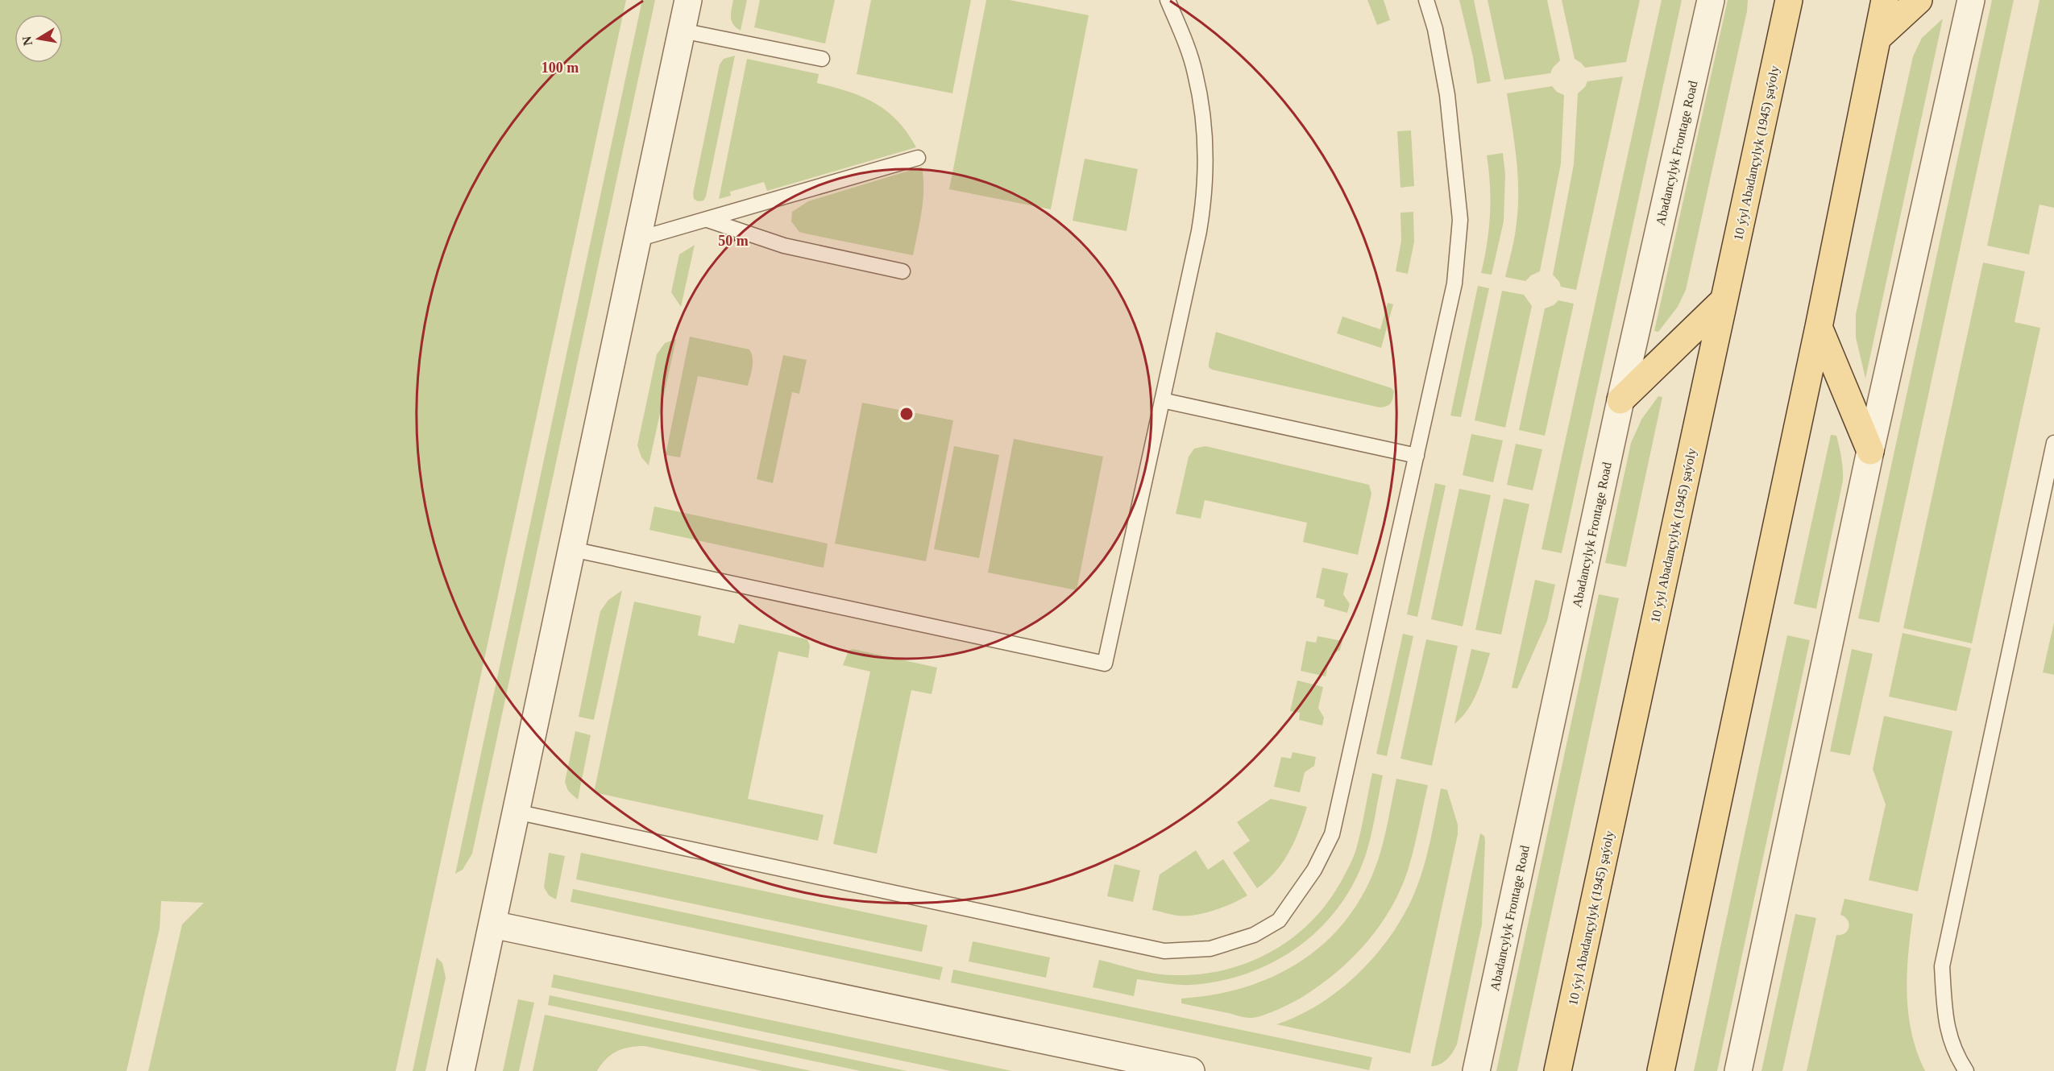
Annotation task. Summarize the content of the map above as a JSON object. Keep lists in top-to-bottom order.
{
  "streets": {
    "main road": ["10 ýyl Abadançylyk (1945) şaýoly"],
    "street": ["Abadancylyk Frontage Road"]
  },
  "north": "left",
  "rings": ["100 m", "50 m"]
}
